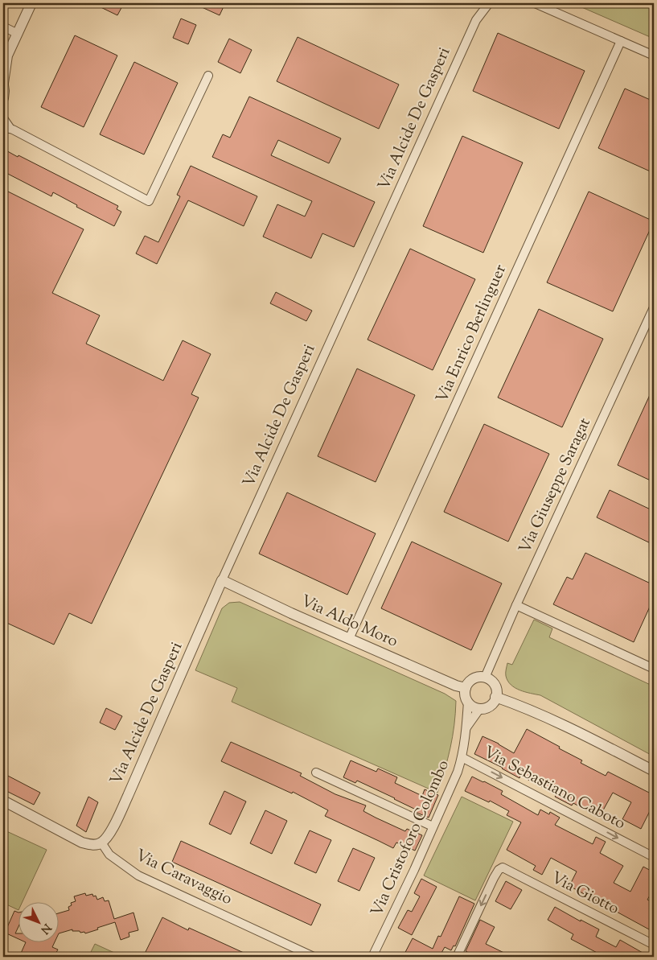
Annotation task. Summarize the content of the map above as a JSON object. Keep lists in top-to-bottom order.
{
  "streets": {
    "street": [
      "Via Alcide De Gasperi",
      "Via Enrico Berlinguer",
      "Via Giuseppe Saragat",
      "Via Aldo Moro",
      "Via Sebastiano Caboto",
      "Via Cristoforo Colombo",
      "Via Caravaggio",
      "Via Giotto"
    ]
  },
  "crossings": [
    ["Via Alcide De Gasperi", "Via Aldo Moro"],
    ["Via Alcide De Gasperi", "Via Caravaggio"],
    ["Via Enrico Berlinguer", "Via Aldo Moro"],
    ["Via Giuseppe Saragat", "Via Aldo Moro"],
    ["Via Giuseppe Saragat", "Via Cristoforo Colombo"],
    ["Via Aldo Moro", "Via Cristoforo Colombo"],
    ["Via Sebastiano Caboto", "Via Cristoforo Colombo"]
  ],
  "one_way": ["Via Sebastiano Caboto"],
  "north": "bottom right"
}
